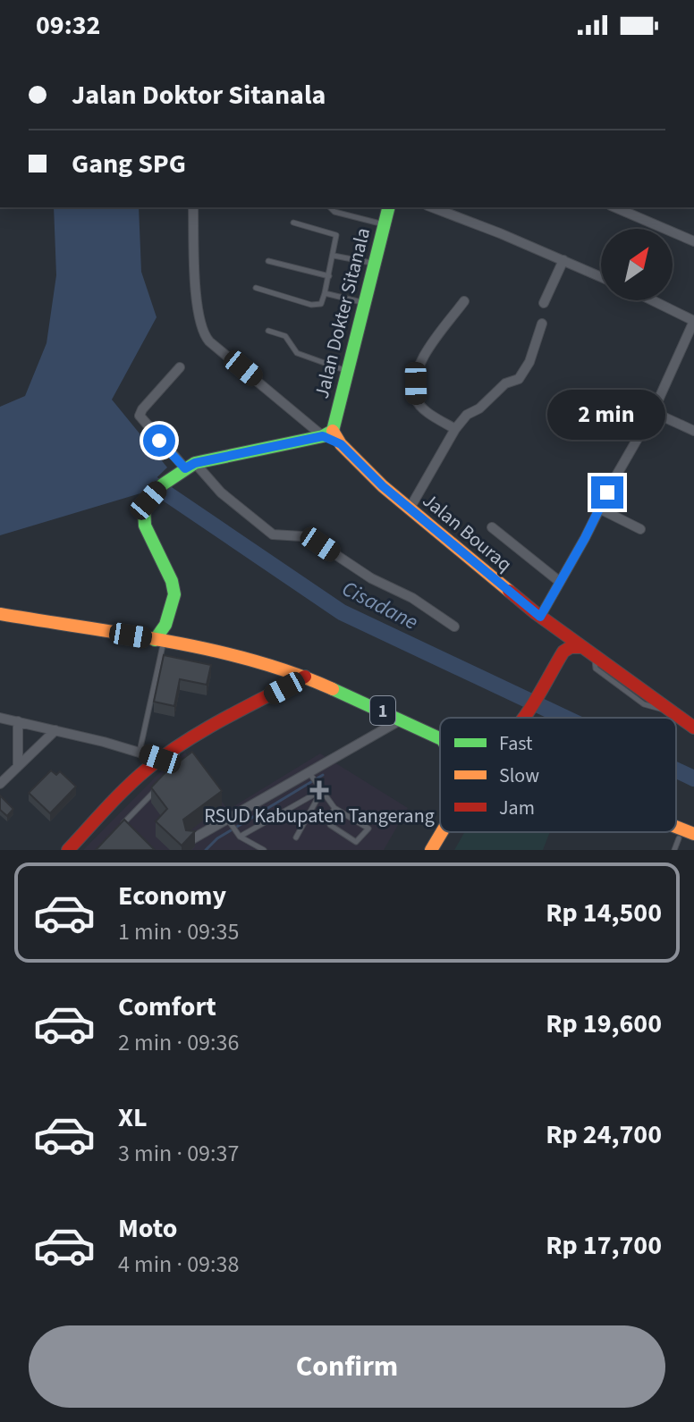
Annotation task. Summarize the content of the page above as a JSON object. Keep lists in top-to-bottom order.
{
  "streets": {
    "main road": ["Jalan Dokter Sitanala", "Jalan Bouraq", "1"]
  },
  "crossings": [
    ["Jalan Dokter Sitanala", "Jalan Bouraq"]
  ],
  "water": ["Cisadane"],
  "places": {
    "health": ["RSUD Kabupaten Tangerang"]
  },
  "legend": ["Fast", "Slow", "Jam"],
  "north": "top right",
  "page": {
    "status": "09:32",
    "banner": ["Jalan Doktor Sitanala", "Gang SPG"],
    "bubble": "2 min",
    "list": [
      {
        "name": "Economy",
        "note": "1 min · 09:35",
        "value": "Rp 14,500"
      },
      {
        "name": "Comfort",
        "note": "2 min · 09:36",
        "value": "Rp 19,600"
      },
      {
        "name": "XL",
        "note": "3 min · 09:37",
        "value": "Rp 24,700"
      },
      {
        "name": "Moto",
        "note": "4 min · 09:38",
        "value": "Rp 17,700"
      }
    ],
    "buttons": "Confirm"
  }
}
